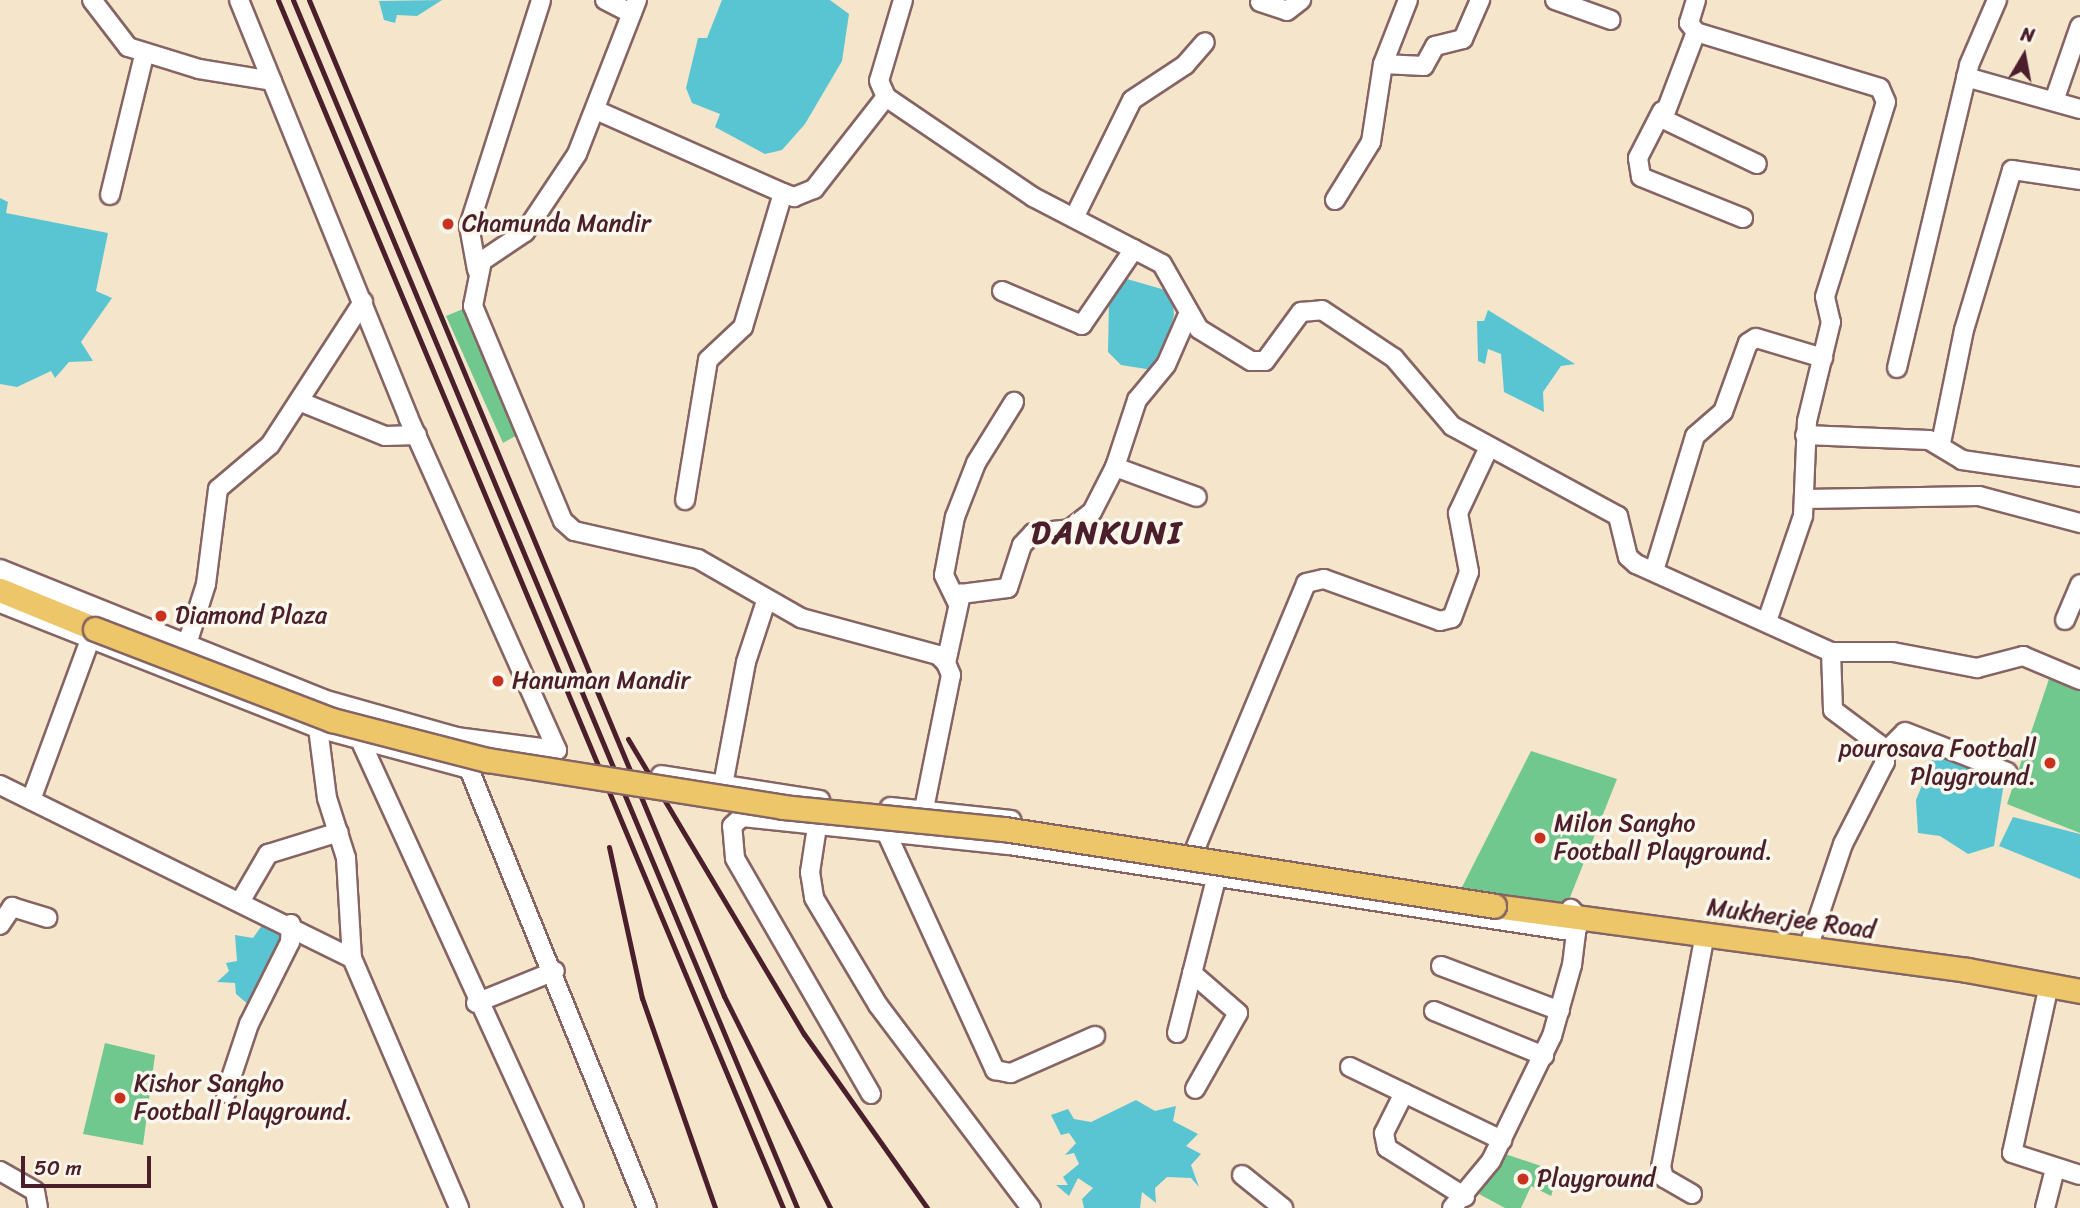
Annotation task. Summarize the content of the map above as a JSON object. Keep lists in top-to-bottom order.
{
  "streets": {
    "main road": ["Mukherjee Road"]
  },
  "districts": ["DANKUNI"],
  "places": [
    "Chamunda Mandir",
    "Diamond Plaza",
    "Hanuman Mandir",
    "pourosava Football Playground.",
    "Milon Sangho Football Playground.",
    "Kishor Sangho Football Playground.",
    "Playground"
  ],
  "scale_bar": "50 m",
  "north": "top"
}
